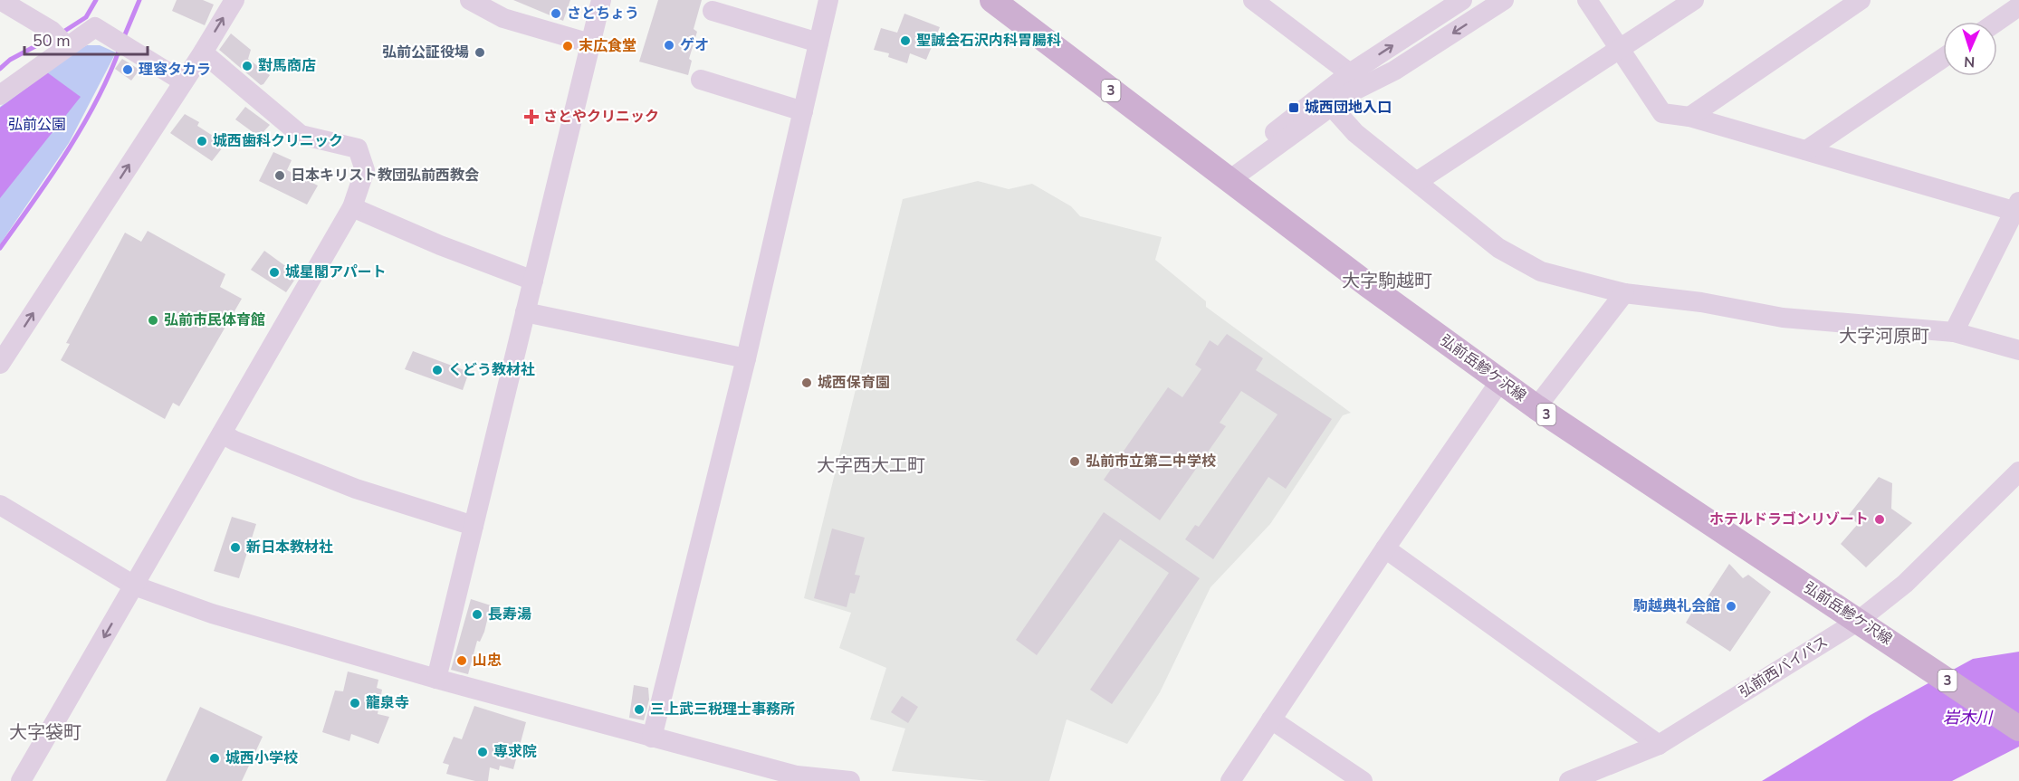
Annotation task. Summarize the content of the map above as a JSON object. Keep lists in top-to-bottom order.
{
  "streets": {
    "main road": ["3", "弘前岳鰺ケ沢線"],
    "street": ["弘前西バイパス"]
  },
  "crossings": [
    ["弘前岳鰺ケ沢線", "弘前西バイパス"]
  ],
  "districts": [
    "大字駒越町",
    "大字河原町",
    "大字西大工町",
    "大字袋町"
  ],
  "water": ["岩木川"],
  "parks": ["弘前公園"],
  "places": {
    "other": [
      "さとちょう",
      "聖誠会石沢内科胃腸科",
      "ゲオ",
      "末広食堂",
      "弘前公証役場",
      "對馬商店",
      "理容タカラ",
      "城西歯科クリニック",
      "日本キリスト教団弘前西教会",
      "城星閣アパート",
      "弘前市民体育館",
      "くどう教材社",
      "城西保育園",
      "弘前市立第二中学校",
      "ホテルドラゴンリゾート",
      "新日本教材社",
      "駒越典礼会館",
      "長寿湯",
      "山忠",
      "龍泉寺",
      "三上武三税理士事務所",
      "専求院",
      "城西小学校"
    ],
    "transit": ["城西団地入口"],
    "health": ["さとやクリニック"]
  },
  "scale_bar": "50 m",
  "north": "bottom"
}
